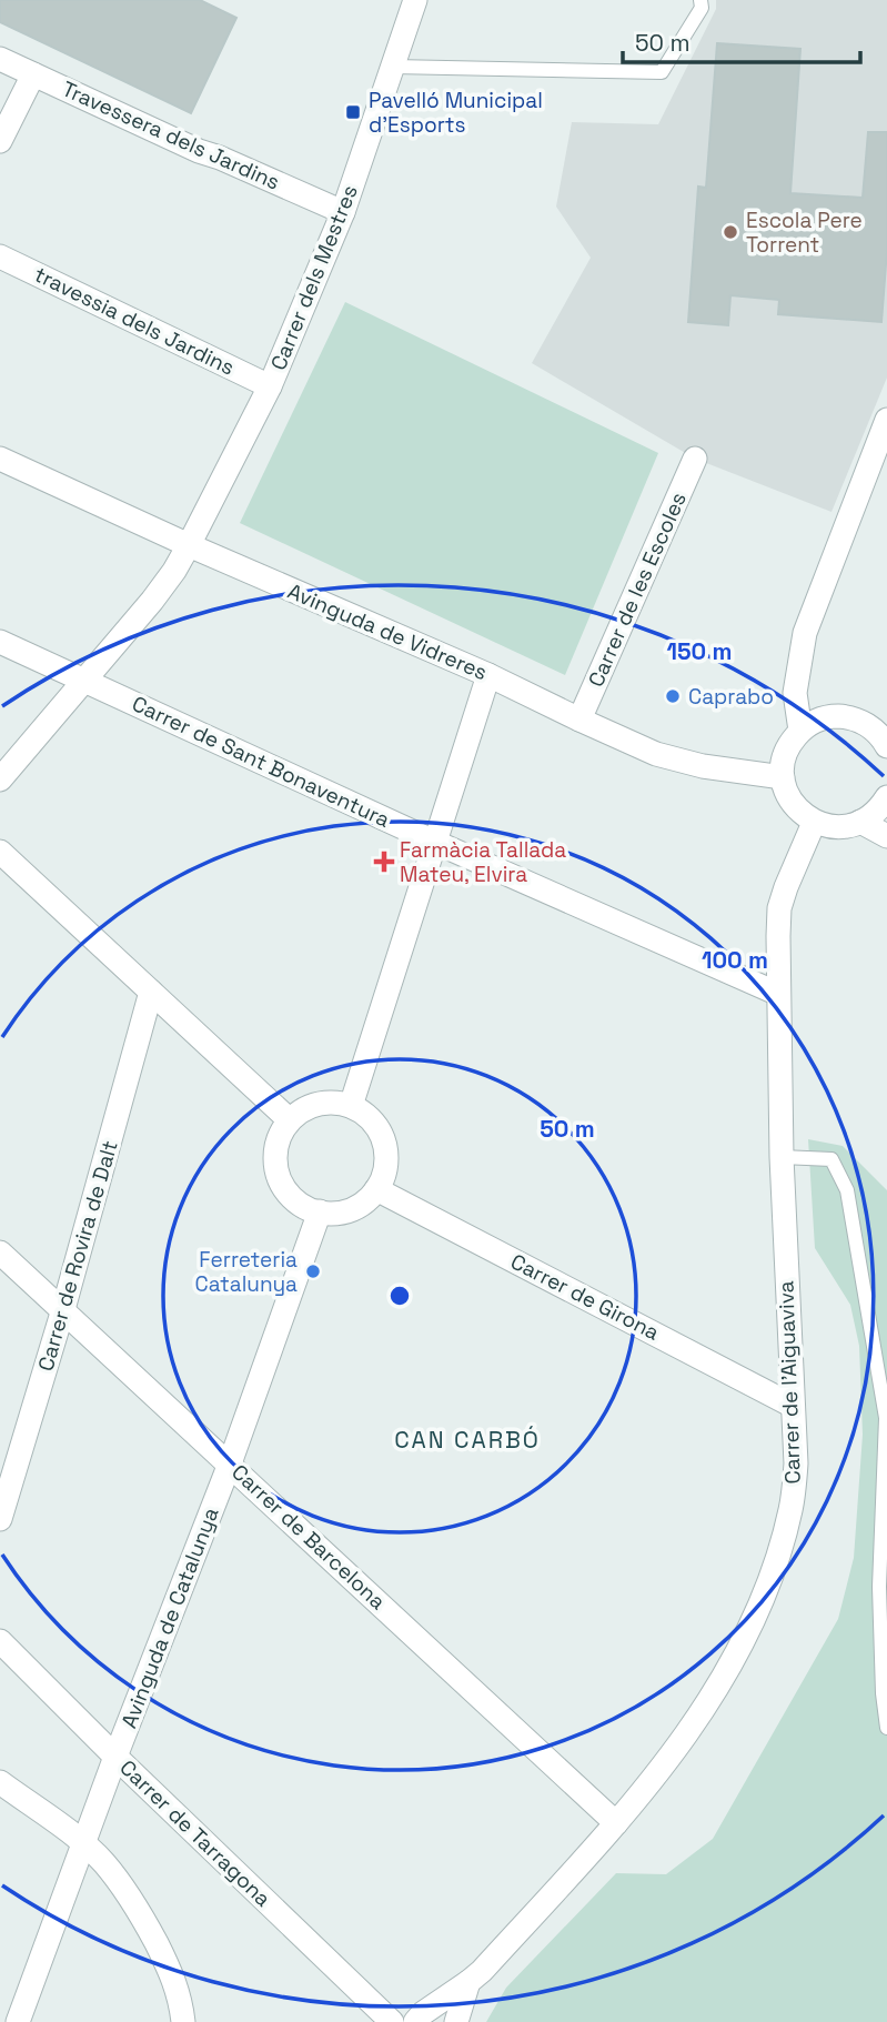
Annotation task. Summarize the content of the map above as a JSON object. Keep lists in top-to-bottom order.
{
  "streets": {
    "street": [
      "Travessera dels Jardins",
      "Carrer dels Mestres",
      "travessia dels Jardins",
      "Carrer de les Escoles",
      "Avinguda de Vidreres",
      "Carrer de Sant Bonaventura",
      "Carrer de Rovira de Dalt",
      "Carrer de Girona",
      "Carrer de l'Aiguaviva",
      "Carrer de Barcelona",
      "Avinguda de Catalunya",
      "Carrer de Tarragona"
    ]
  },
  "crossings": [
    ["Travessera dels Jardins", "Carrer dels Mestres"],
    ["Carrer dels Mestres", "travessia dels Jardins"],
    ["Carrer dels Mestres", "Avinguda de Vidreres"],
    ["Carrer dels Mestres", "Carrer de Sant Bonaventura"],
    ["Carrer de les Escoles", "Avinguda de Vidreres"],
    ["Carrer de Sant Bonaventura", "Carrer de l'Aiguaviva"],
    ["Carrer de Rovira de Dalt", "Carrer de Barcelona"],
    ["Carrer de Girona", "Carrer de l'Aiguaviva"],
    ["Carrer de Girona", "Avinguda de Catalunya"],
    ["Carrer de l'Aiguaviva", "Carrer de Barcelona"],
    ["Carrer de Barcelona", "Avinguda de Catalunya"],
    ["Avinguda de Catalunya", "Carrer de Tarragona"]
  ],
  "districts": ["CAN CARBÓ"],
  "places": {
    "transit": ["Pavelló Municipal d'Esports"],
    "other": ["Escola Pere Torrent", "Caprabo", "Ferreteria Catalunya"],
    "health": ["Farmàcia Tallada Mateu, Elvira"]
  },
  "scale_bar": "50 m",
  "rings": ["150 m", "100 m", "50 m"]
}
